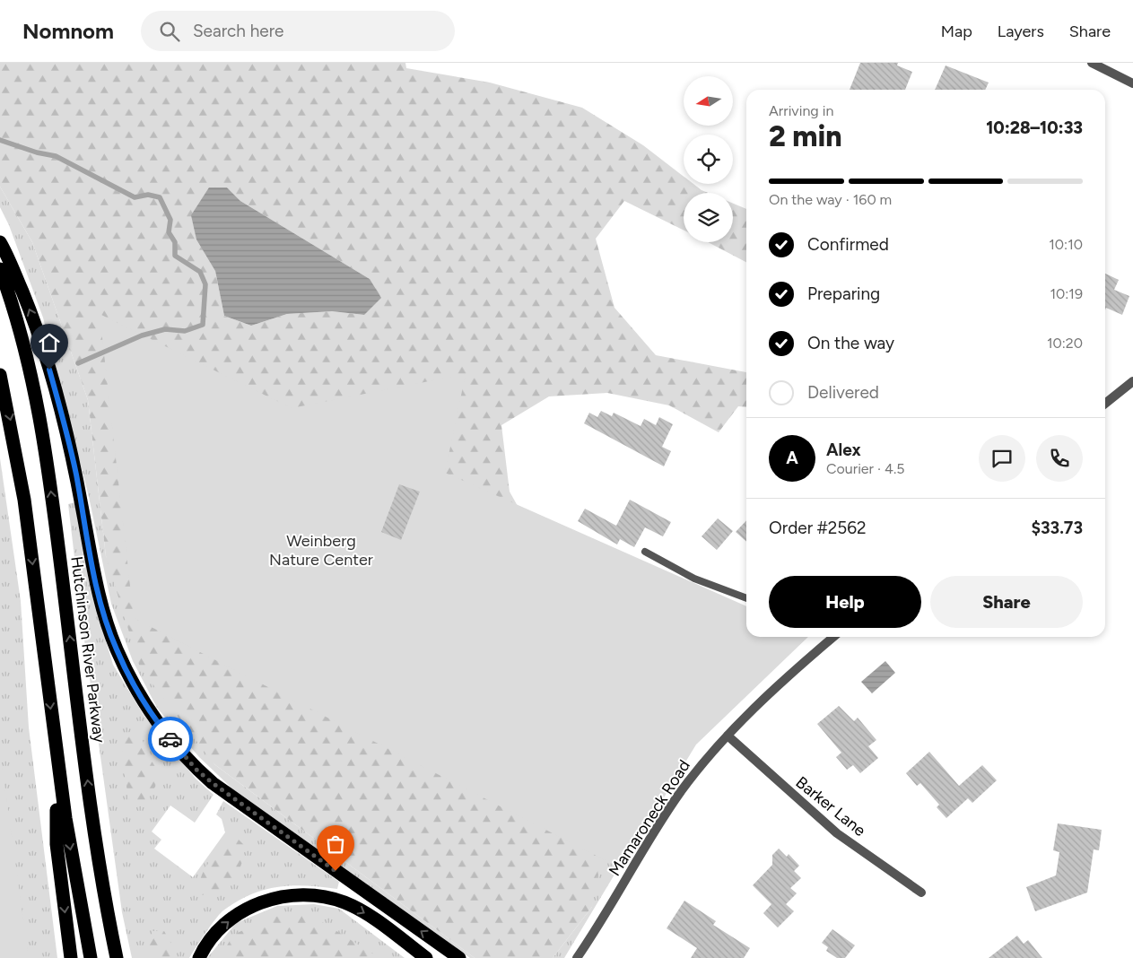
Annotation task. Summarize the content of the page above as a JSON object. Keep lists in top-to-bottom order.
{
  "streets": {
    "highway": ["Hutchinson River Parkway"],
    "street": ["Barker Lane", "Mamaroneck Road"]
  },
  "crossings": [
    ["Barker Lane", "Mamaroneck Road"]
  ],
  "parks": ["Weinberg Nature Center"],
  "north": "left",
  "page": {
    "header": "Nomnom",
    "search": "Search here",
    "nav": ["Map", "Layers", "Share"],
    "heading": ["2 min", "Arriving in", "10:28–10:33"],
    "panel": [
      "Alex",
      "Courier · 4.5",
      "Order #2562",
      "$33.73"
    ],
    "bar": "On the way · 160 m",
    "list": [
      ["Confirmed", "10:10"],
      ["Preparing", "10:19"],
      ["On the way", "10:20"],
      "Delivered"
    ],
    "round": "A",
    "buttons": ["Help", "Share"]
  }
}
